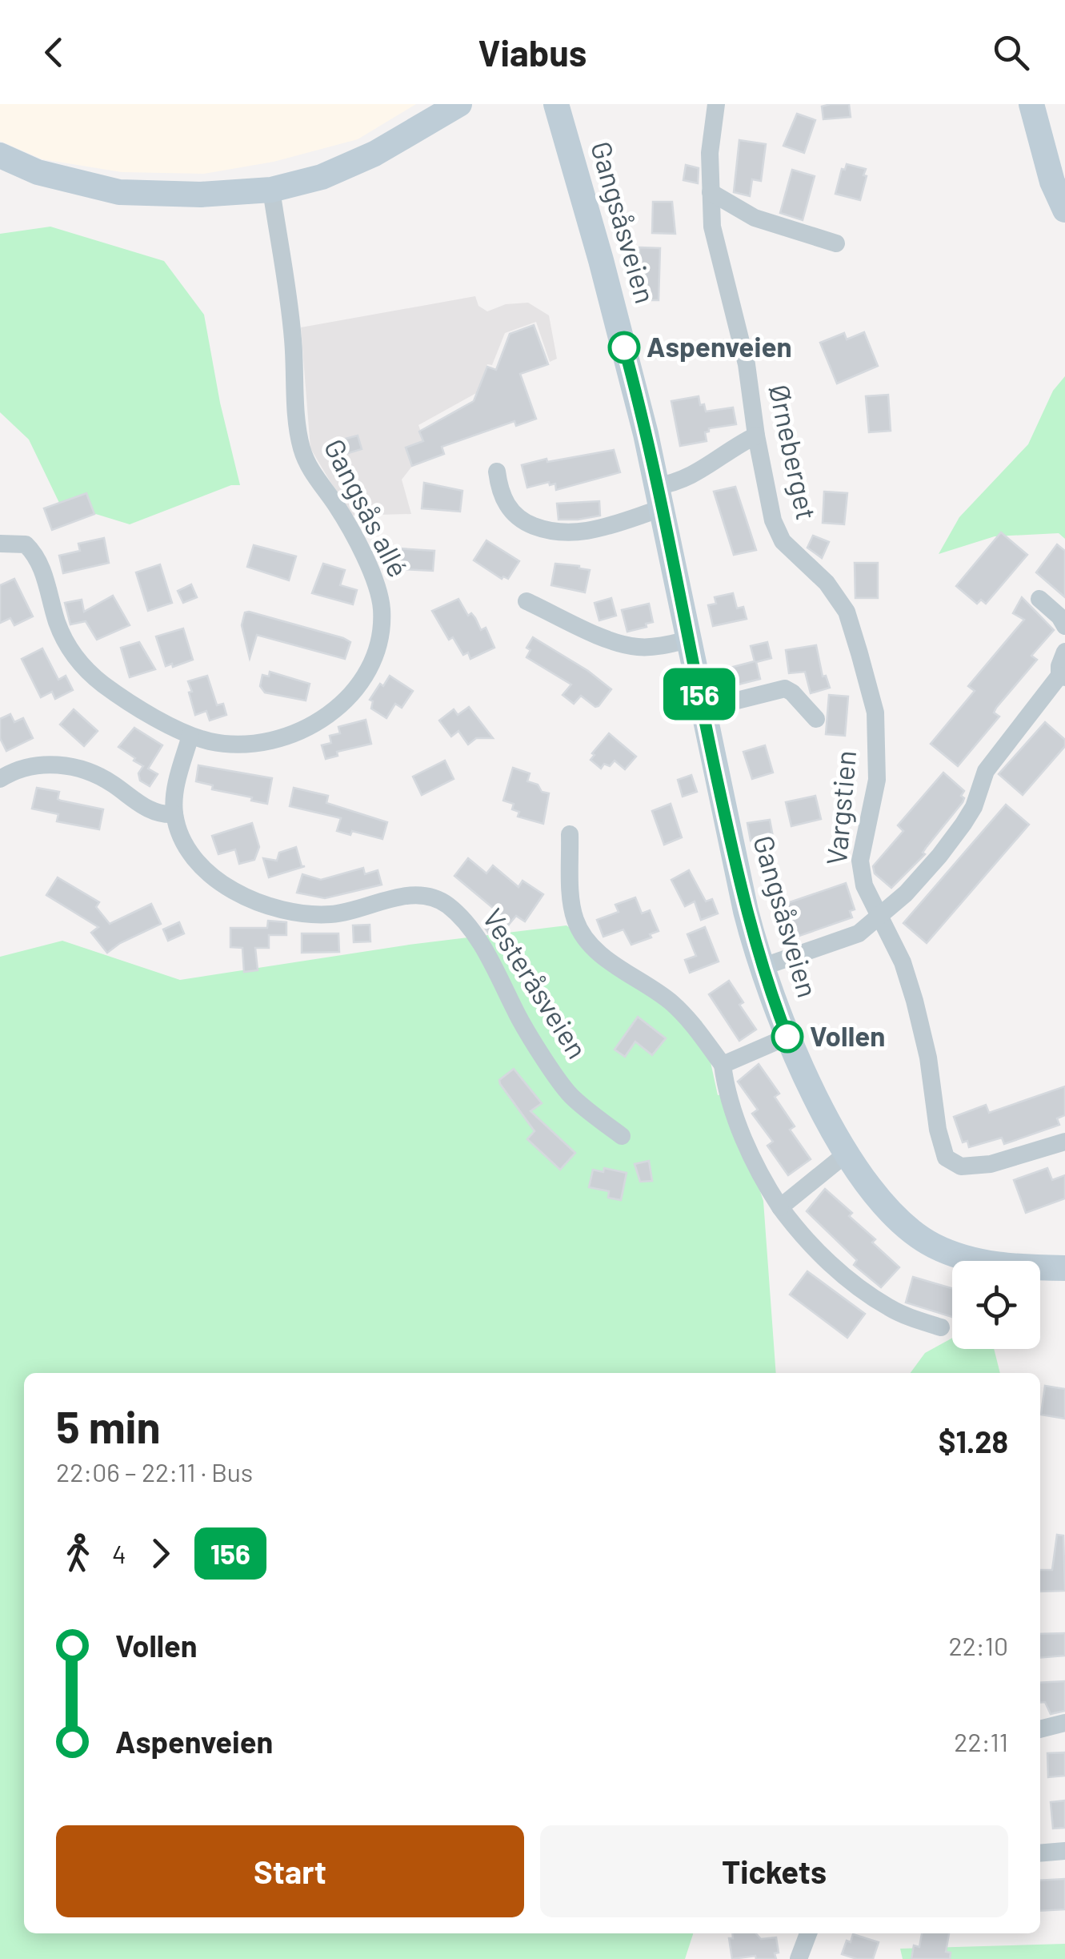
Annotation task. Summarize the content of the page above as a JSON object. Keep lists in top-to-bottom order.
{
  "streets": {
    "street": [
      "Gangsåsveien",
      "Ørneberget",
      "Gangsås allé",
      "Vargstien",
      "Vesteråsveien"
    ]
  },
  "crossings": [
    ["Ørneberget", "Vargstien"]
  ],
  "places": ["Aspenveien", "Vollen"],
  "lines": ["bus line 156"],
  "page": {
    "header": "Viabus",
    "on_map": "156",
    "heading": ["5 min", "22:06 – 22:11 · Bus", "$1.28"],
    "legs": ["4", "156"],
    "list": [
      {
        "name": "Vollen",
        "value": "22:10"
      },
      {
        "name": "Aspenveien",
        "value": "22:11"
      }
    ],
    "buttons": ["Start", "Tickets"]
  }
}
